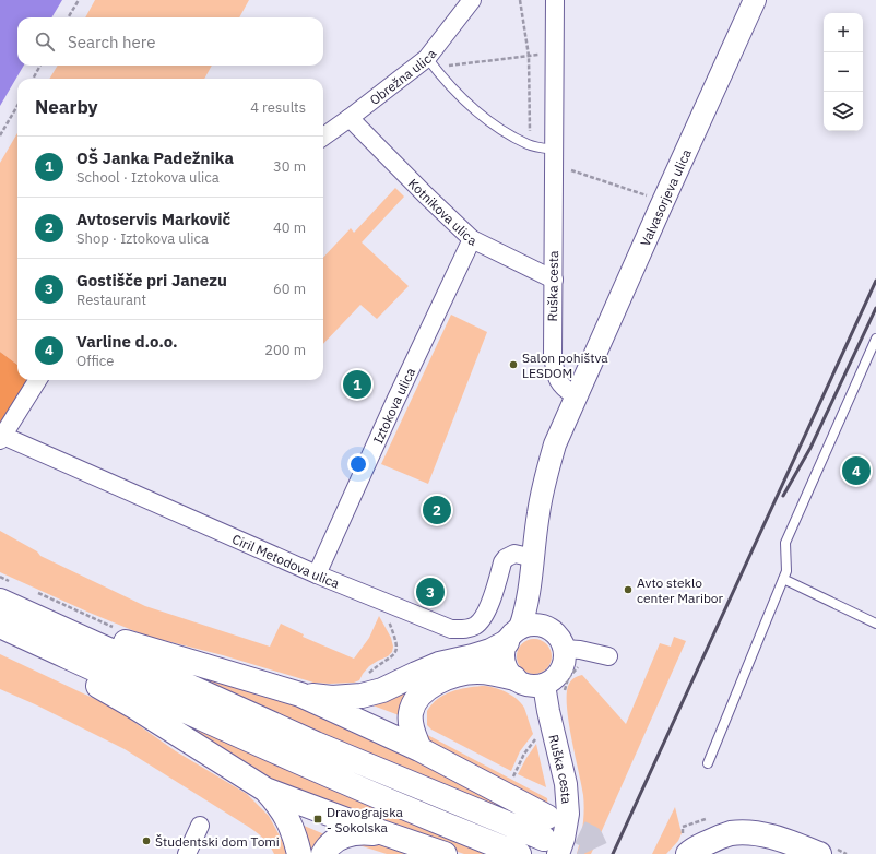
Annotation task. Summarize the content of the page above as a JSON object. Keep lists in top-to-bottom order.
{
  "streets": {
    "street": [
      "Obrežna ulica",
      "Valvasorjeva ulica",
      "Kotnikova ulica",
      "Ruška cesta",
      "Iztokova ulica",
      "Ciril Metodova ulica"
    ]
  },
  "crossings": [
    ["Obrežna ulica", "Kotnikova ulica"],
    ["Valvasorjeva ulica", "Ruška cesta"],
    ["Kotnikova ulica", "Ruška cesta"],
    ["Kotnikova ulica", "Iztokova ulica"],
    ["Iztokova ulica", "Ciril Metodova ulica"]
  ],
  "places": {
    "other": ["Salon pohištva LESDOM", "Avto steklo center Maribor", "Študentski dom Tomi"],
    "transit": ["Dravograjska - Sokolska"]
  },
  "page": {
    "map_buttons": ["+", "−"],
    "search": "Search here",
    "heading": ["Nearby", "4 results"],
    "list": [
      {
        "mark": "1",
        "name": "OŠ Janka Padežnika",
        "note": "School · Iztokova ulica",
        "value": "30 m"
      },
      {
        "mark": "2",
        "name": "Avtoservis Markovič",
        "note": "Shop · Iztokova ulica",
        "value": "40 m"
      },
      {
        "mark": "3",
        "name": "Gostišče pri Janezu",
        "note": "Restaurant",
        "value": "60 m"
      },
      {
        "mark": "4",
        "name": "Varline d.o.o.",
        "note": "Office",
        "value": "200 m"
      }
    ],
    "pins": [
      "1",
      "4",
      "2",
      "3"
    ]
  }
}
